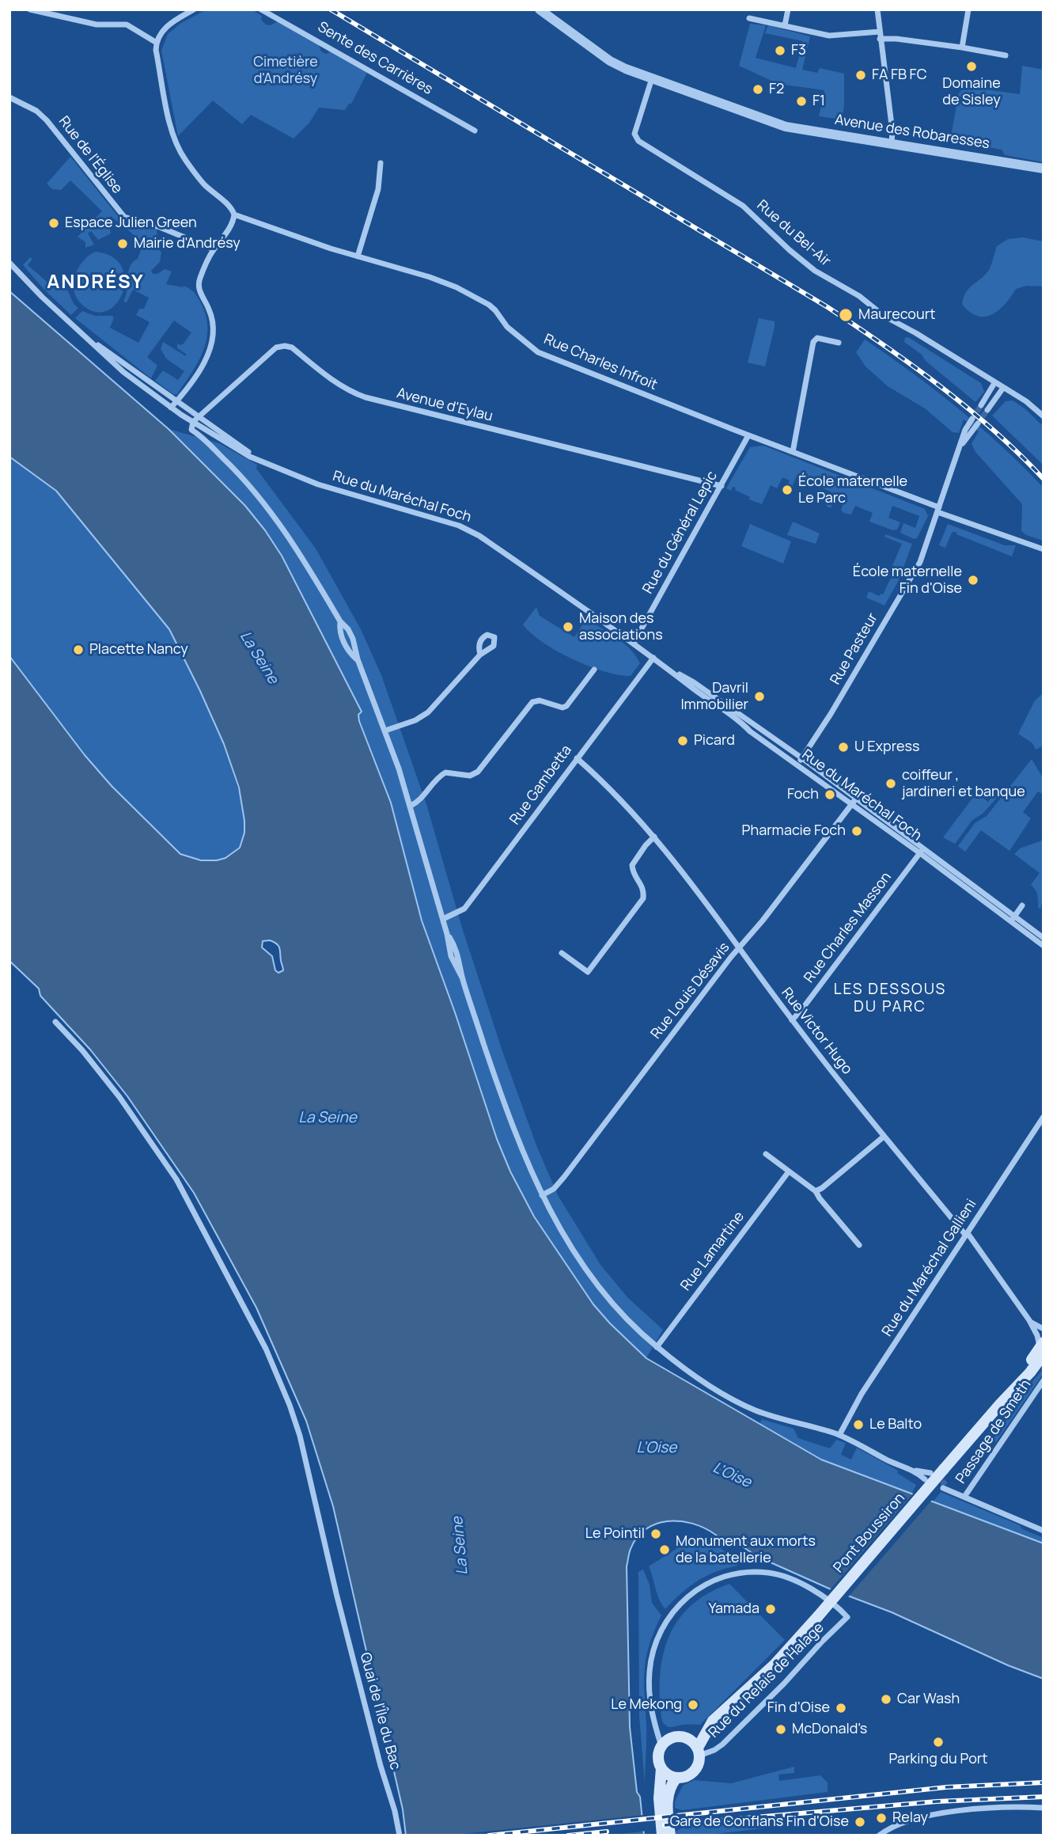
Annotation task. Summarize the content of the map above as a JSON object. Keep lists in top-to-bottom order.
{
  "streets": {
    "main road": ["Pont Boussiron"],
    "street": [
      "Sente des Carrières",
      "Avenue des Robaresses",
      "Rue de l'Église",
      "Rue du Bel-Air",
      "Rue Charles Infroit",
      "Avenue d'Eylau",
      "Rue du Maréchal Foch",
      "Rue du Général Lepic",
      "Rue Pasteur",
      "Rue Gambetta",
      "Rue Charles Masson",
      "Rue Louis Désavis",
      "Rue Victor Hugo",
      "Rue Lamartine",
      "Rue du Maréchal Gallieni",
      "Passage de Smeth",
      "Rue du Relais de Halage",
      "Quai de l'Île du Bac"
    ]
  },
  "crossings": [
    ["Avenue des Robaresses", "Rue du Bel-Air"],
    ["Rue Charles Infroit", "Rue du Général Lepic"],
    ["Rue Charles Infroit", "Rue Pasteur"],
    ["Avenue d'Eylau", "Rue du Maréchal Foch"],
    ["Avenue d'Eylau", "Rue du Général Lepic"],
    ["Rue du Maréchal Foch", "Rue du Général Lepic"],
    ["Rue du Maréchal Foch", "Rue Pasteur"],
    ["Rue du Maréchal Foch", "Rue Gambetta"],
    ["Rue du Maréchal Foch", "Rue Charles Masson"],
    ["Rue du Maréchal Foch", "Rue Louis Désavis"],
    ["Rue Gambetta", "Rue Victor Hugo"],
    ["Rue Charles Masson", "Rue Victor Hugo"],
    ["Rue Louis Désavis", "Rue Victor Hugo"],
    ["Rue Victor Hugo", "Rue du Maréchal Gallieni"],
    ["Rue Victor Hugo", "Pont Boussiron"]
  ],
  "districts": ["ANDRÉSY", "LES DESSOUS DU PARC"],
  "water": ["La Seine", "L’Oise", "L'Oise"],
  "parks": ["Cimetière d'Andrésy"],
  "places": [
    "F3",
    "Domaine de Sisley",
    "FA FB FC",
    "F2",
    "F1",
    "Espace Julien Green",
    "Mairie d'Andrésy",
    "Maurecourt",
    "École maternelle Le Parc",
    "École maternelle Fin d'Oise",
    "Maison des associations",
    "Placette Nancy",
    "Davril Immobilier",
    "Picard",
    "U Express",
    "coiffeur , jardineri et banque",
    "Foch",
    "Pharmacie Foch",
    "Le Balto",
    "Le Pointil",
    "Monument aux morts de la batellerie",
    "Yamada",
    "Car Wash",
    "Le Mekong",
    "Fin d'Oise",
    "McDonald's",
    "Parking du Port",
    "Relay",
    "Gare de Conflans Fin d'Oise"
  ]
}
